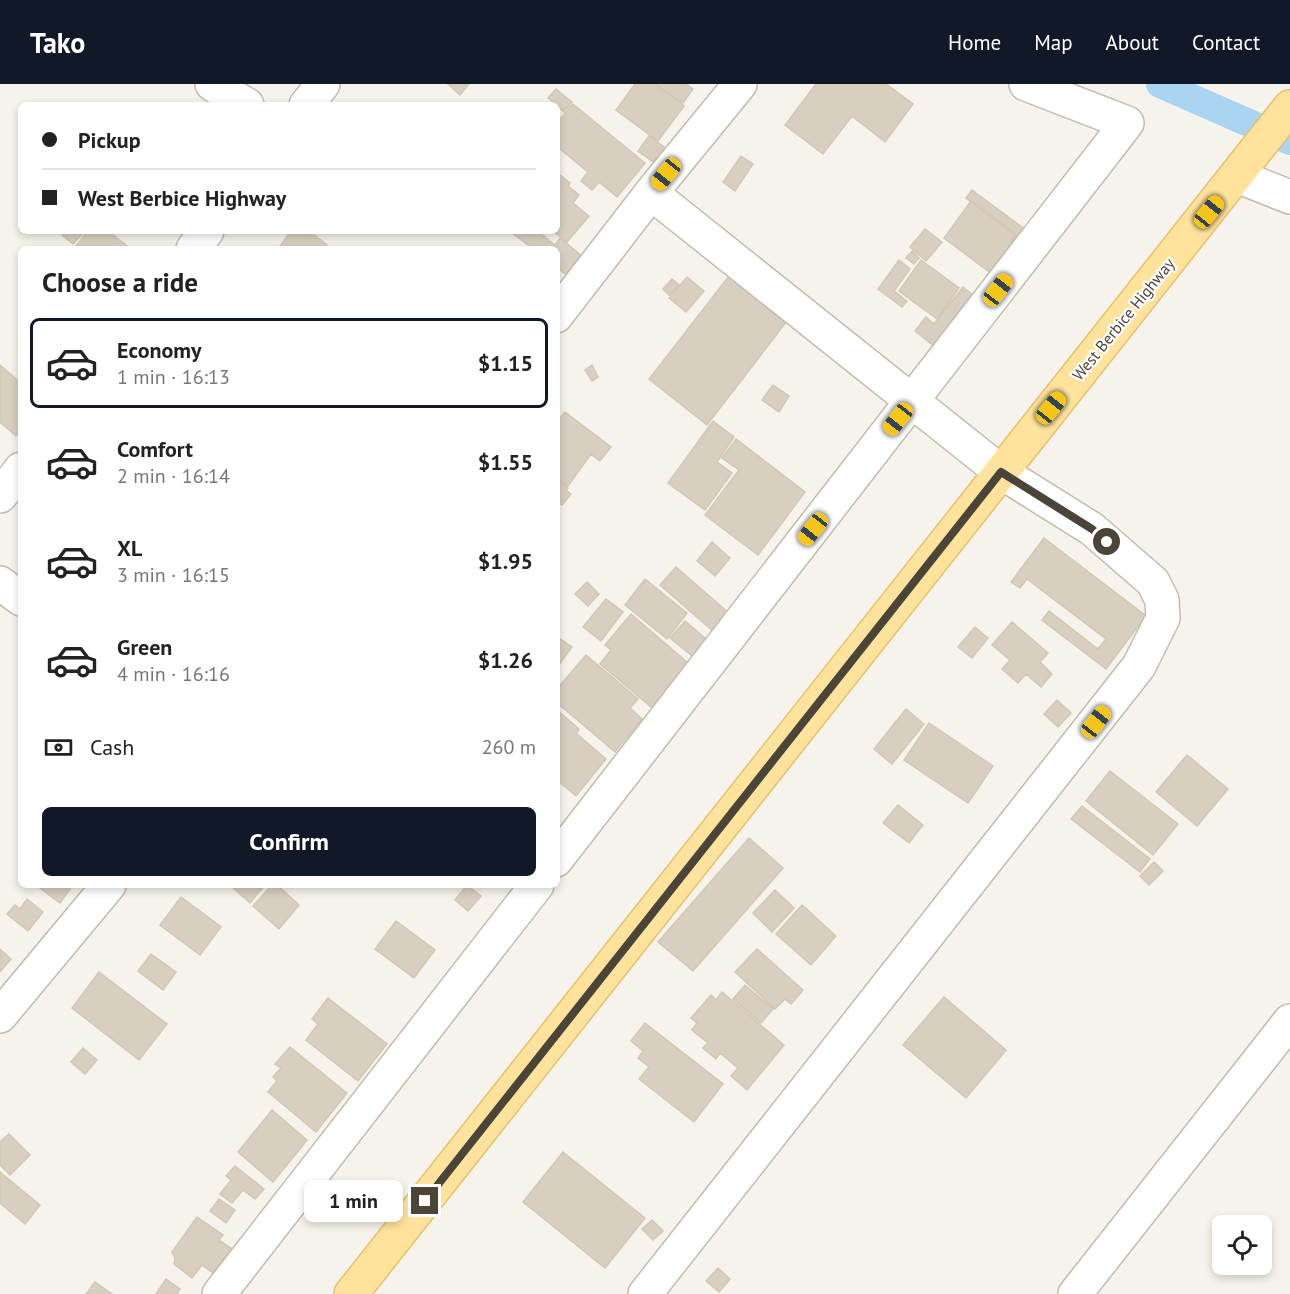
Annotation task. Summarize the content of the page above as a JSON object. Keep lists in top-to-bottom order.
{
  "streets": {
    "main road": ["West Berbice Highway"]
  },
  "page": {
    "header": "Tako",
    "nav": [
      "Home",
      "Map",
      "About",
      "Contact"
    ],
    "banner": ["Pickup", "West Berbice Highway"],
    "heading": "Choose a ride",
    "list": [
      {
        "name": "Economy",
        "note": "1 min · 16:13",
        "value": "$1.15"
      },
      {
        "name": "Comfort",
        "note": "2 min · 16:14",
        "value": "$1.55"
      },
      {
        "name": "XL",
        "note": "3 min · 16:15",
        "value": "$1.95"
      },
      {
        "name": "Green",
        "note": "4 min · 16:16",
        "value": "$1.26"
      }
    ],
    "pay": ["Cash", "260 m"],
    "buttons": "Confirm",
    "bubble": "1 min"
  }
}
